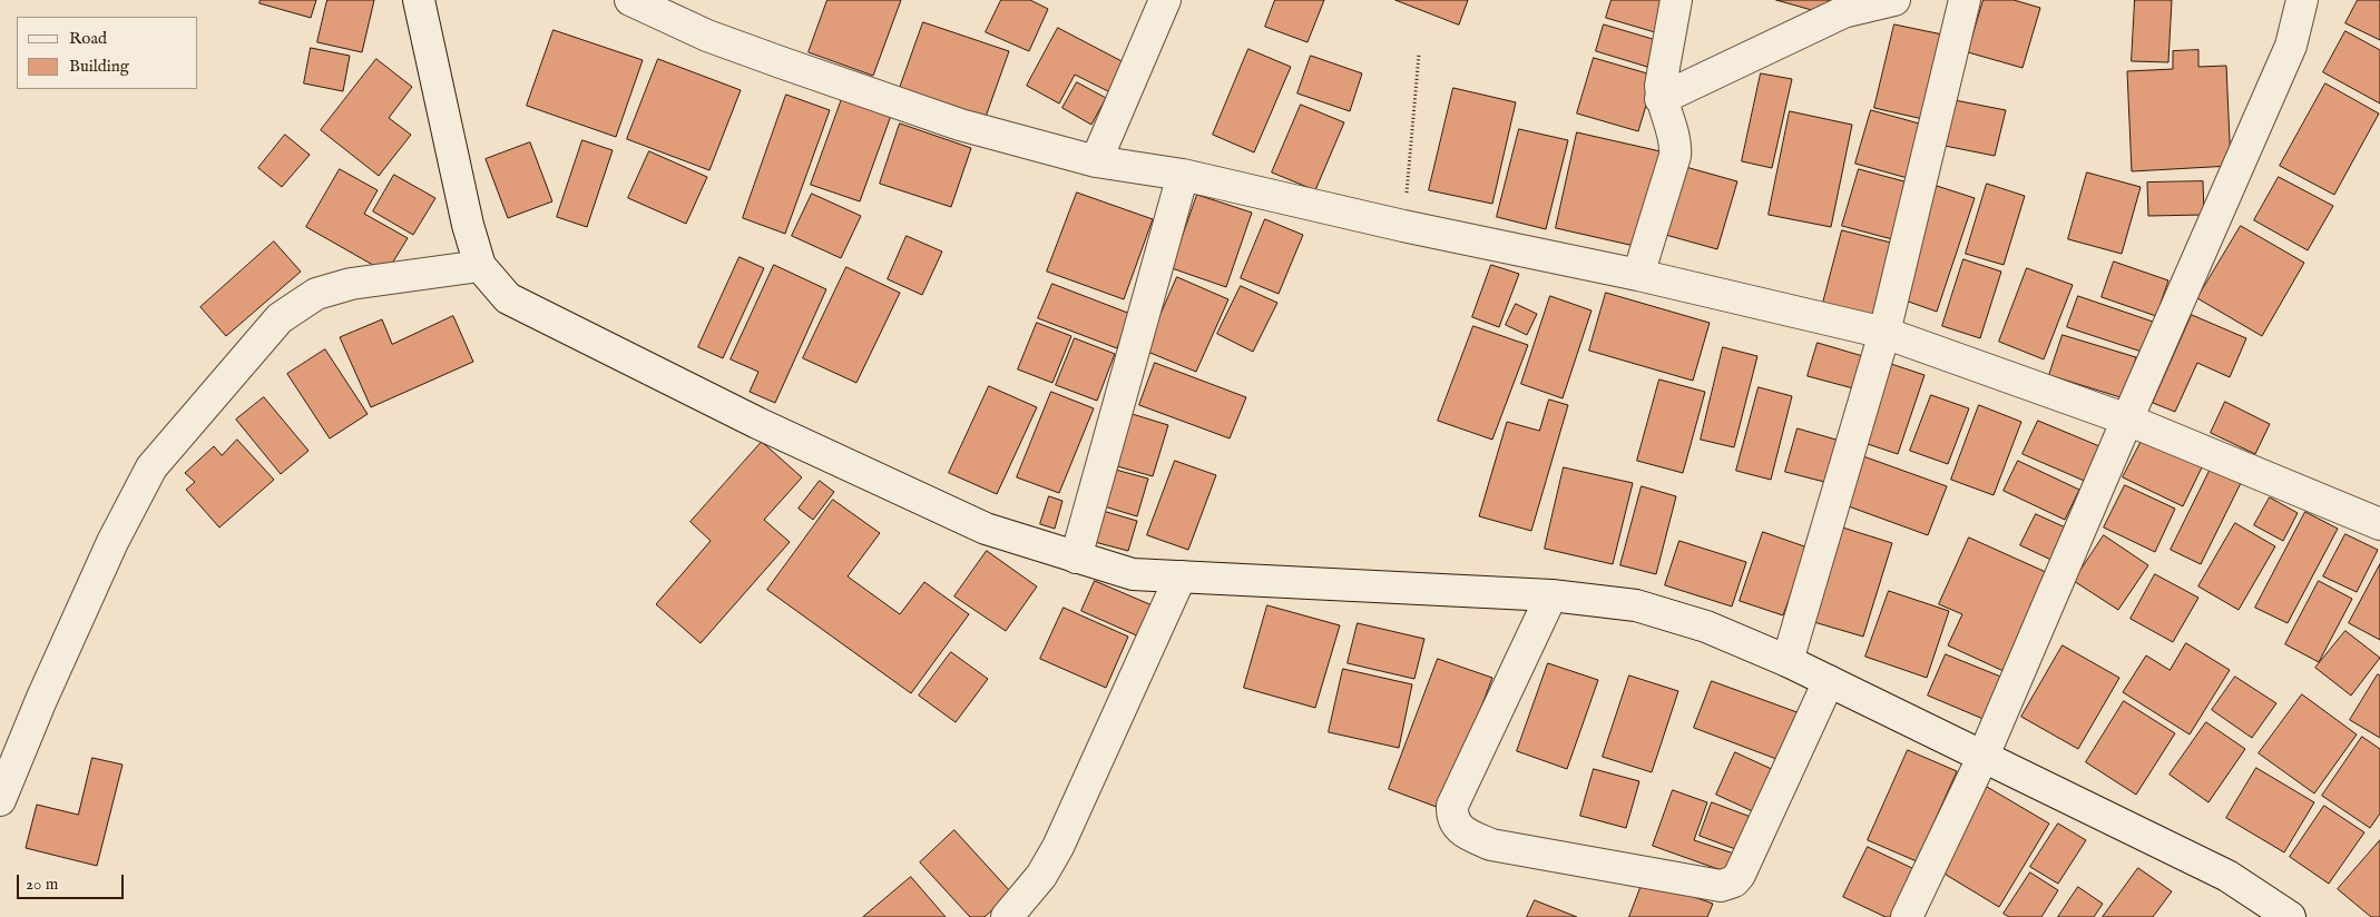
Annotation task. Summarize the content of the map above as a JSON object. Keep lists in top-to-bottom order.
{
  "legend": ["Road", "Building"],
  "scale_bar": "20 m"
}
